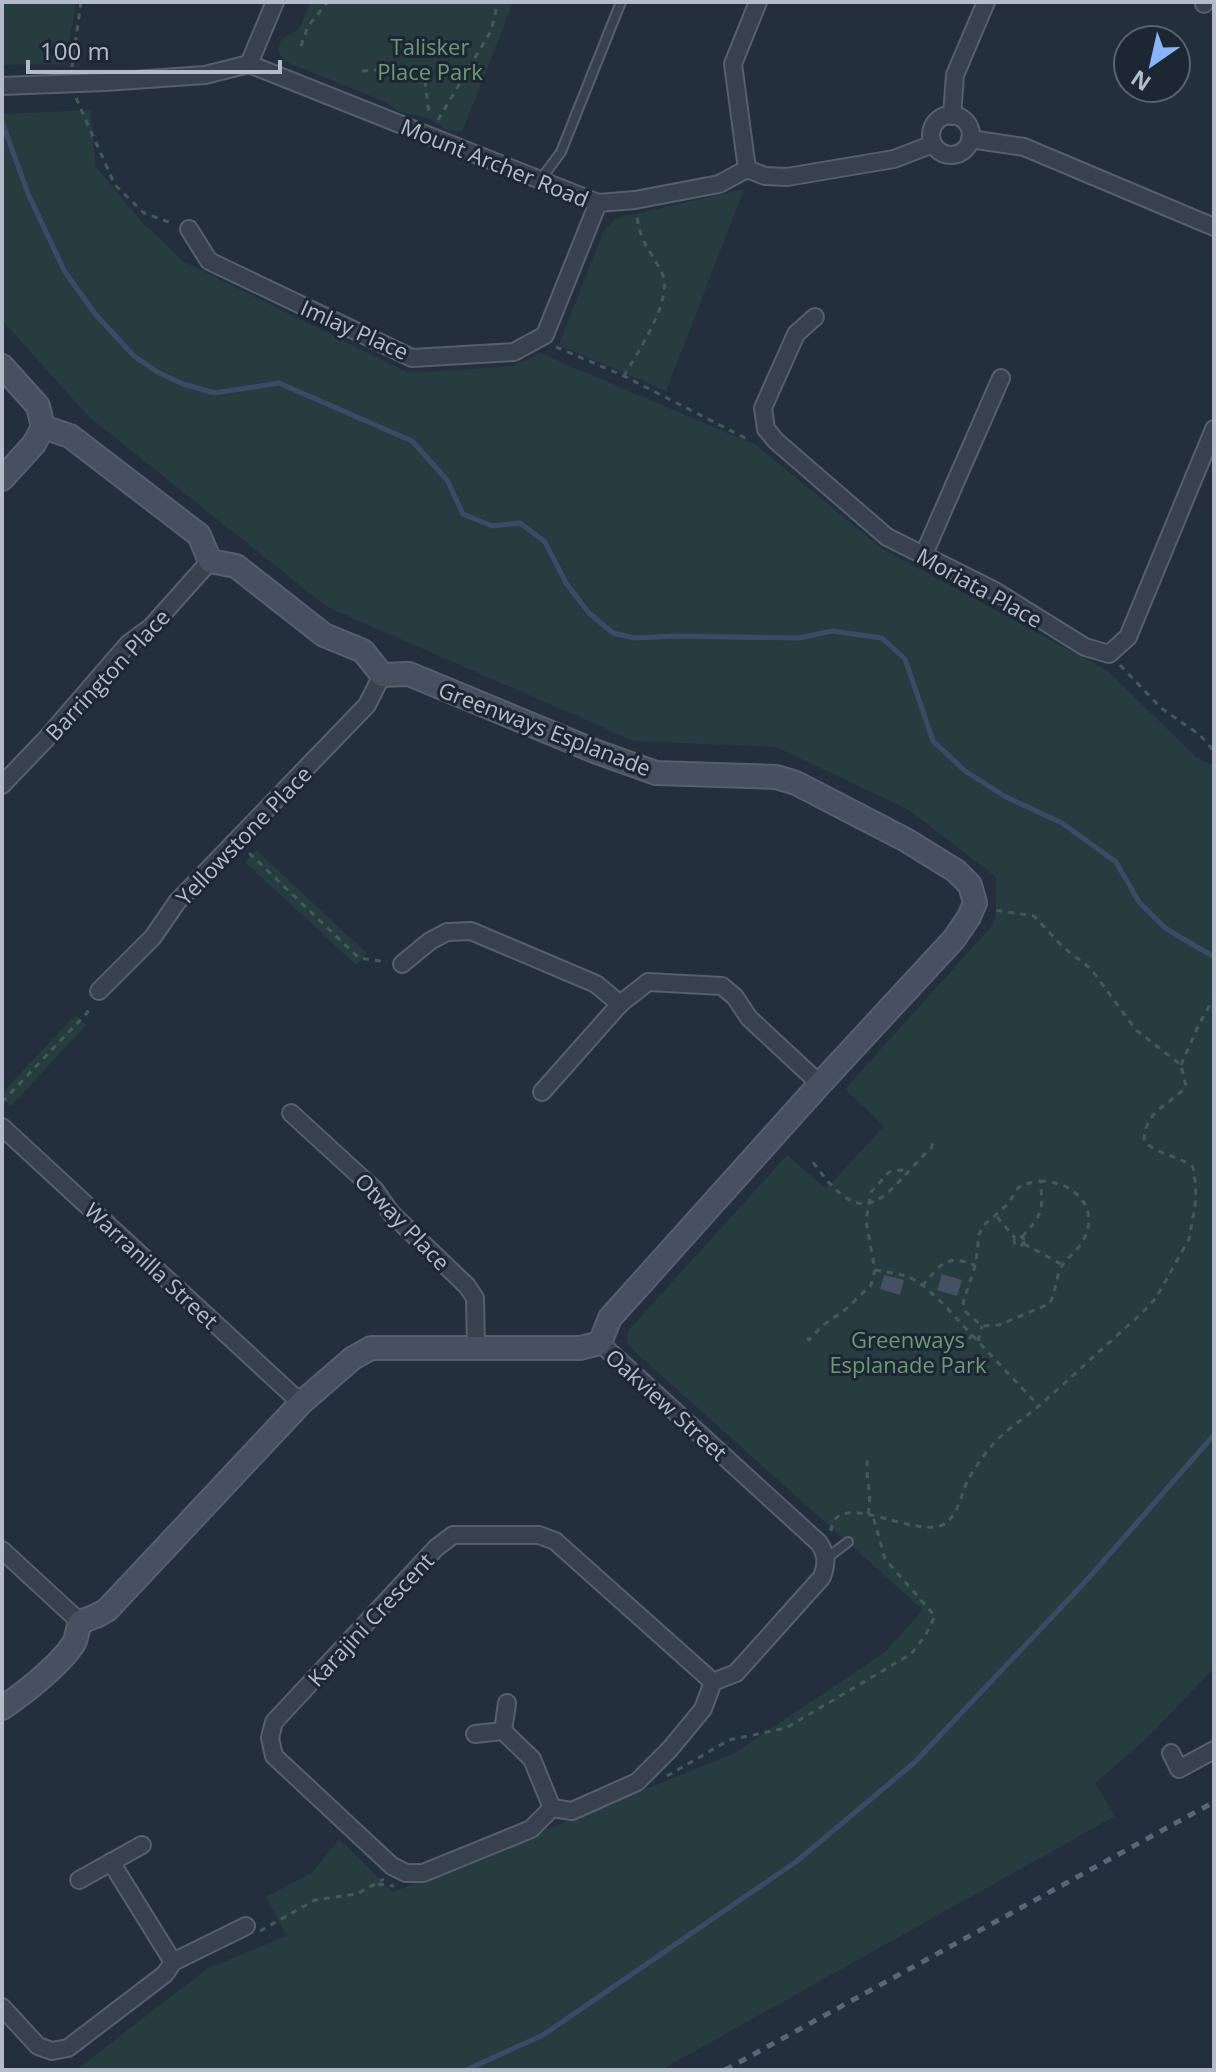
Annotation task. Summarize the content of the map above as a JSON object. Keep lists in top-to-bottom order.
{
  "streets": {
    "street": [
      "Mount Archer Road",
      "Imlay Place",
      "Moriata Place",
      "Barrington Place",
      "Greenways Esplanade",
      "Yellowstone Place",
      "Otway Place",
      "Warranilla Street",
      "Oakview Street",
      "Karajini Crescent"
    ]
  },
  "crossings": [
    ["Greenways Esplanade", "Yellowstone Place"],
    ["Otway Place", "Oakview Street"],
    ["Warranilla Street", "Oakview Street"]
  ],
  "parks": ["Talisker Place Park", "Greenways Esplanade Park"],
  "scale_bar": "100 m",
  "north": "bottom left"
}
